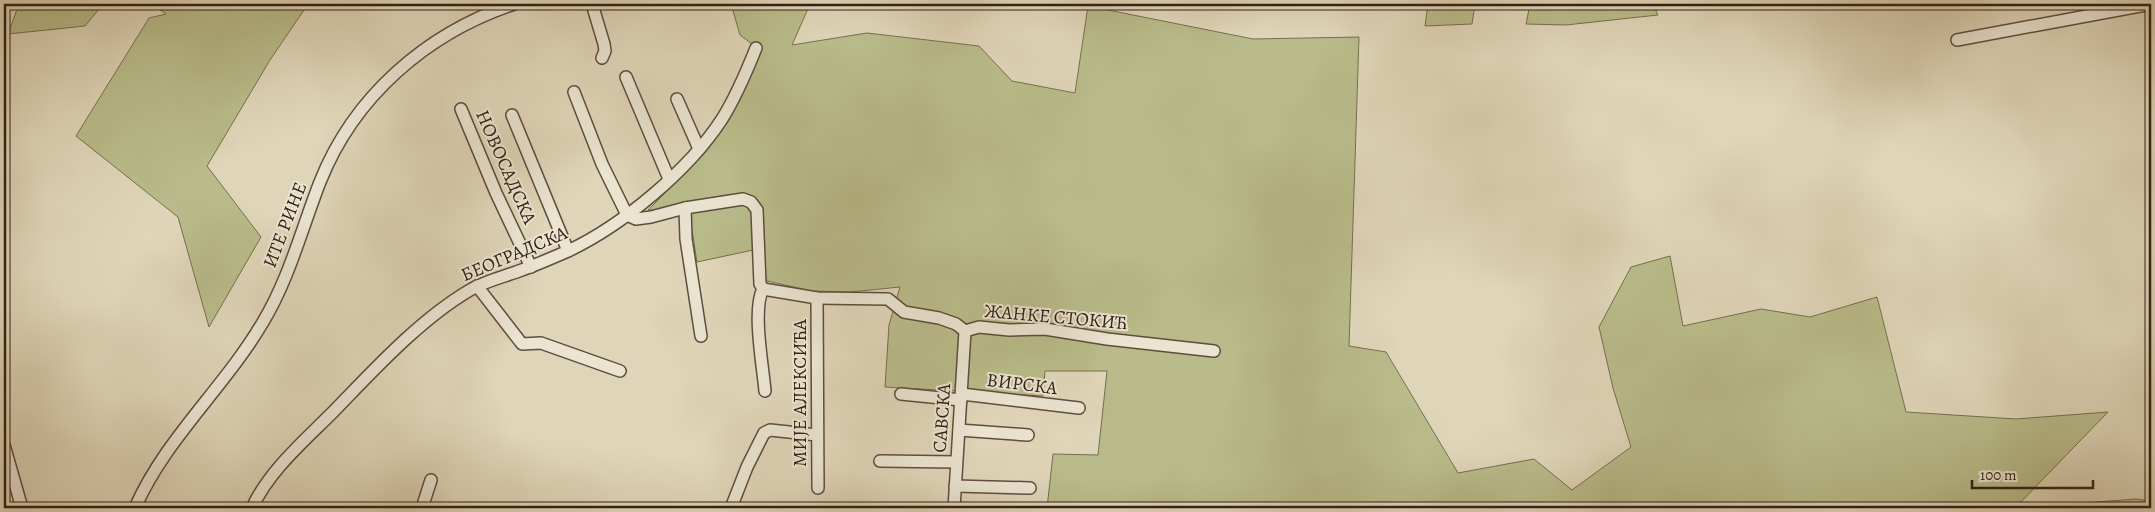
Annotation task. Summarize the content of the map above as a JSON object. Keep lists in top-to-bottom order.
{
  "streets": {
    "street": [
      "НОВОСАДСКА",
      "ИТЕ РИНЕ",
      "БЕОГРАДСКА",
      "ЖАНКЕ СТОКИЋ",
      "ВИРСКА",
      "МИЈЕ АЛЕКСИЋА",
      "САВСКА"
    ]
  },
  "crossings": [
    ["НОВОСАДСКА", "БЕОГРАДСКА"],
    ["ЖАНКЕ СТОКИЋ", "МИЈЕ АЛЕКСИЋА"],
    ["ЖАНКЕ СТОКИЋ", "САВСКА"],
    ["ВИРСКА", "САВСКА"]
  ],
  "scale_bar": "100 m"
}
